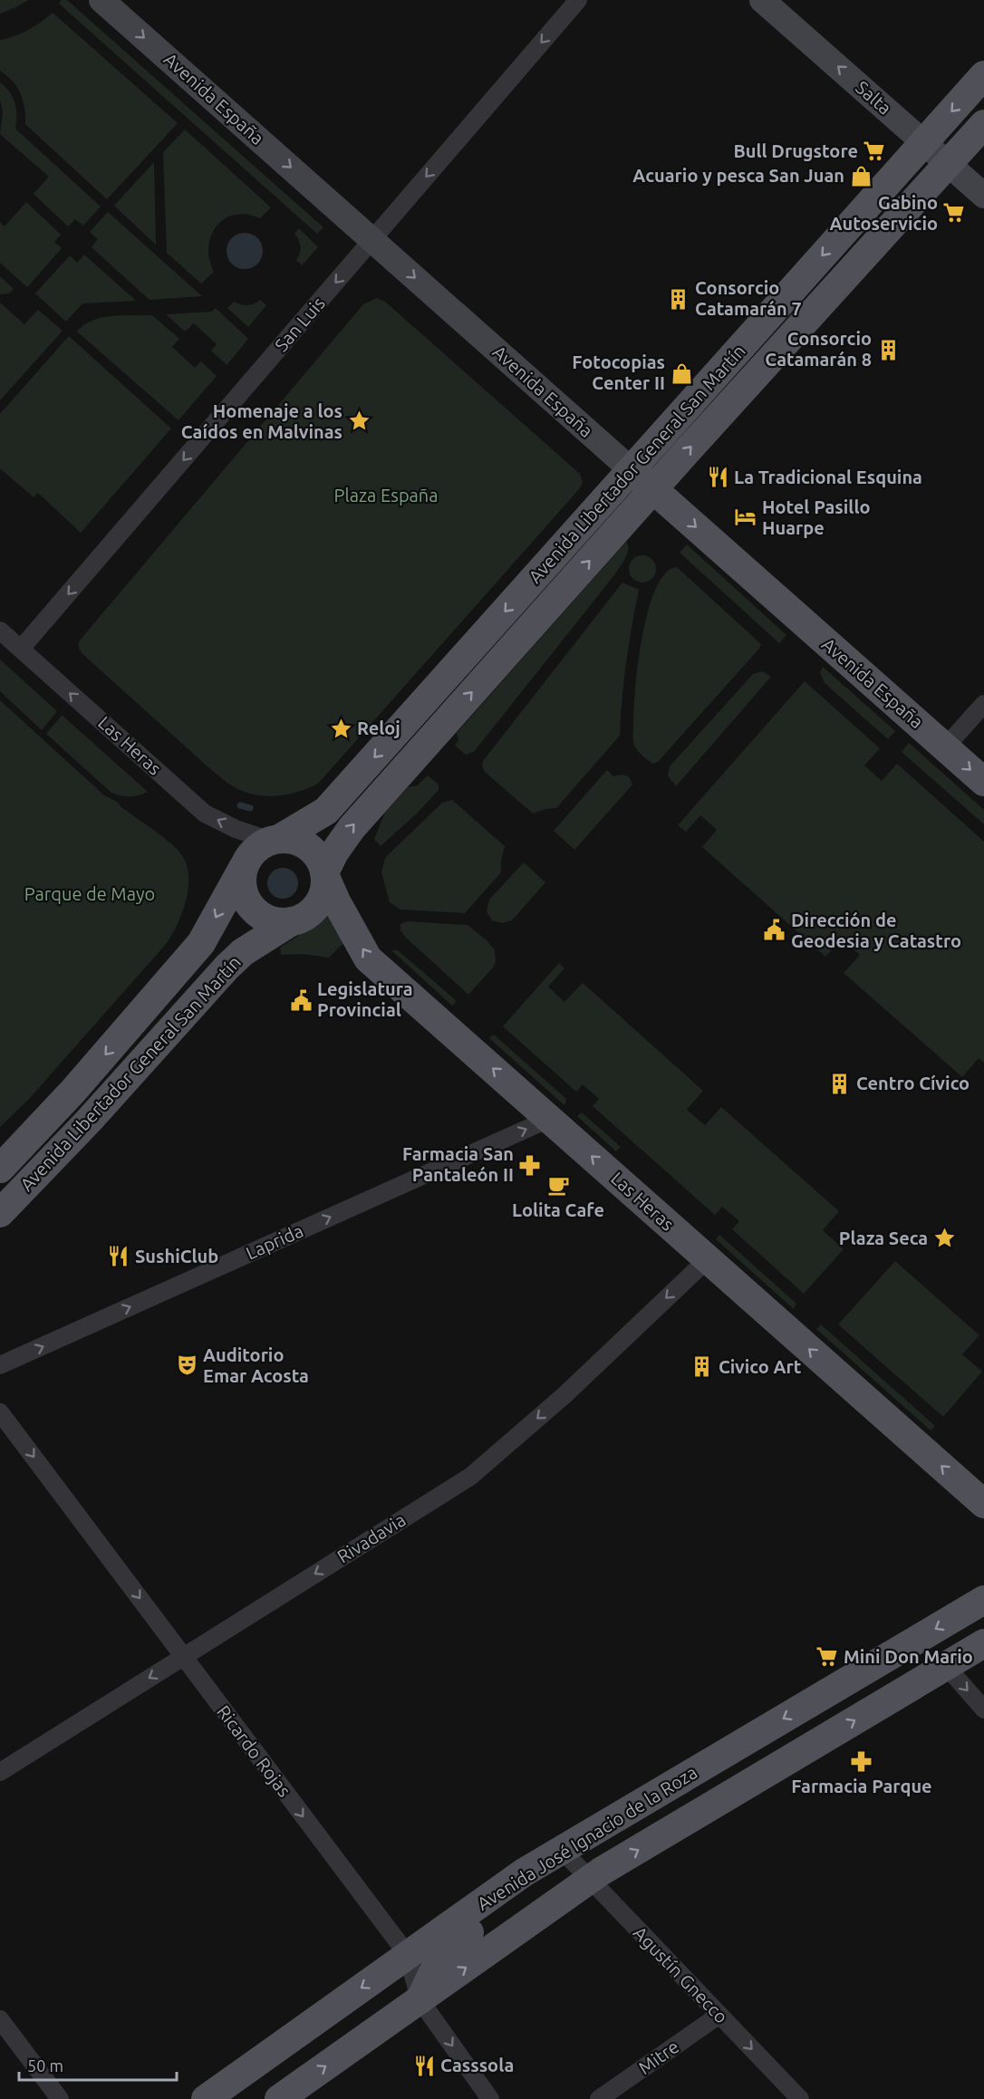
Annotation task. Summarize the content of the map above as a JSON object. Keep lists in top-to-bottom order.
{
  "streets": {
    "main road": [
      "Salta",
      "Avenida España",
      "Avenida Libertador General San Martín",
      "Las Heras",
      "Avenida José Ignacio de la Roza"
    ],
    "street": [
      "San Luis",
      "Laprida",
      "Rivadavia",
      "Ricardo Rojas",
      "Agustín Gnecco",
      "Mitre"
    ]
  },
  "crossings": [
    ["Salta", "Avenida Libertador General San Martín"],
    ["Avenida España", "San Luis"],
    ["Avenida España", "Avenida Libertador General San Martín"],
    ["San Luis", "Las Heras"],
    ["Avenida Libertador General San Martín", "Las Heras"],
    ["Las Heras", "Laprida"],
    ["Las Heras", "Rivadavia"],
    ["Rivadavia", "Ricardo Rojas"],
    ["Ricardo Rojas", "Avenida José Ignacio de la Roza"],
    ["Avenida José Ignacio de la Roza", "Agustín Gnecco"],
    ["Agustín Gnecco", "Mitre"]
  ],
  "one_way": [
    "Salta",
    "Avenida España",
    "San Luis",
    "Las Heras",
    "Laprida",
    "Rivadavia",
    "Ricardo Rojas"
  ],
  "parks": ["Plaza España", "Parque de Mayo"],
  "places": {
    "supermarket": ["Bull Drugstore", "Gabino Autoservicio", "Mini Don Mario"],
    "shop": ["Acuario y pesca San Juan", "Fotocopias Center II"],
    "building": [
      "Consorcio Catamarán 7",
      "Consorcio Catamarán 8",
      "Centro Cívico",
      "Civico Art"
    ],
    "place": ["Homenaje a los Caídos en Malvinas", "Reloj", "Plaza Seca"],
    "restaurant": ["La Tradicional Esquina", "SushiClub", "Casssola"],
    "hotel": ["Hotel Pasillo Huarpe"],
    "public building": ["Dirección de Geodesia y Catastro", "Legislatura Provincial"],
    "pharmacy": ["Farmacia San Pantaleón II", "Farmacia Parque"],
    "cafe": ["Lolita Cafe"],
    "theatre": ["Auditorio Emar Acosta"]
  },
  "scale_bar": "50 m"
}
